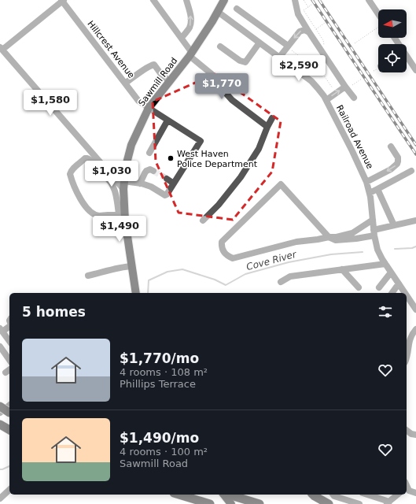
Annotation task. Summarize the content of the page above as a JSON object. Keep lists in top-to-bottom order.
{
  "streets": {
    "main road": ["Sawmill Road"],
    "street": ["Hillcrest Avenue", "Railroad Avenue"]
  },
  "crossings": [
    ["Hillcrest Avenue", "Sawmill Road"],
    ["Sawmill Road", "Railroad Avenue"]
  ],
  "water": ["Cove River"],
  "places": ["West Haven Police Department"],
  "north": "left",
  "page": {
    "price": [
      "$2,590",
      "$1,770",
      "$1,580",
      "$1,030",
      "$1,490"
    ],
    "heading": "5 homes",
    "list": [
      {
        "name": "$1,770/mo",
        "note": "4 rooms · 108 m² · Phillips Terrace"
      },
      {
        "name": "$1,490/mo",
        "note": "4 rooms · 100 m² · Sawmill Road"
      }
    ]
  }
}
